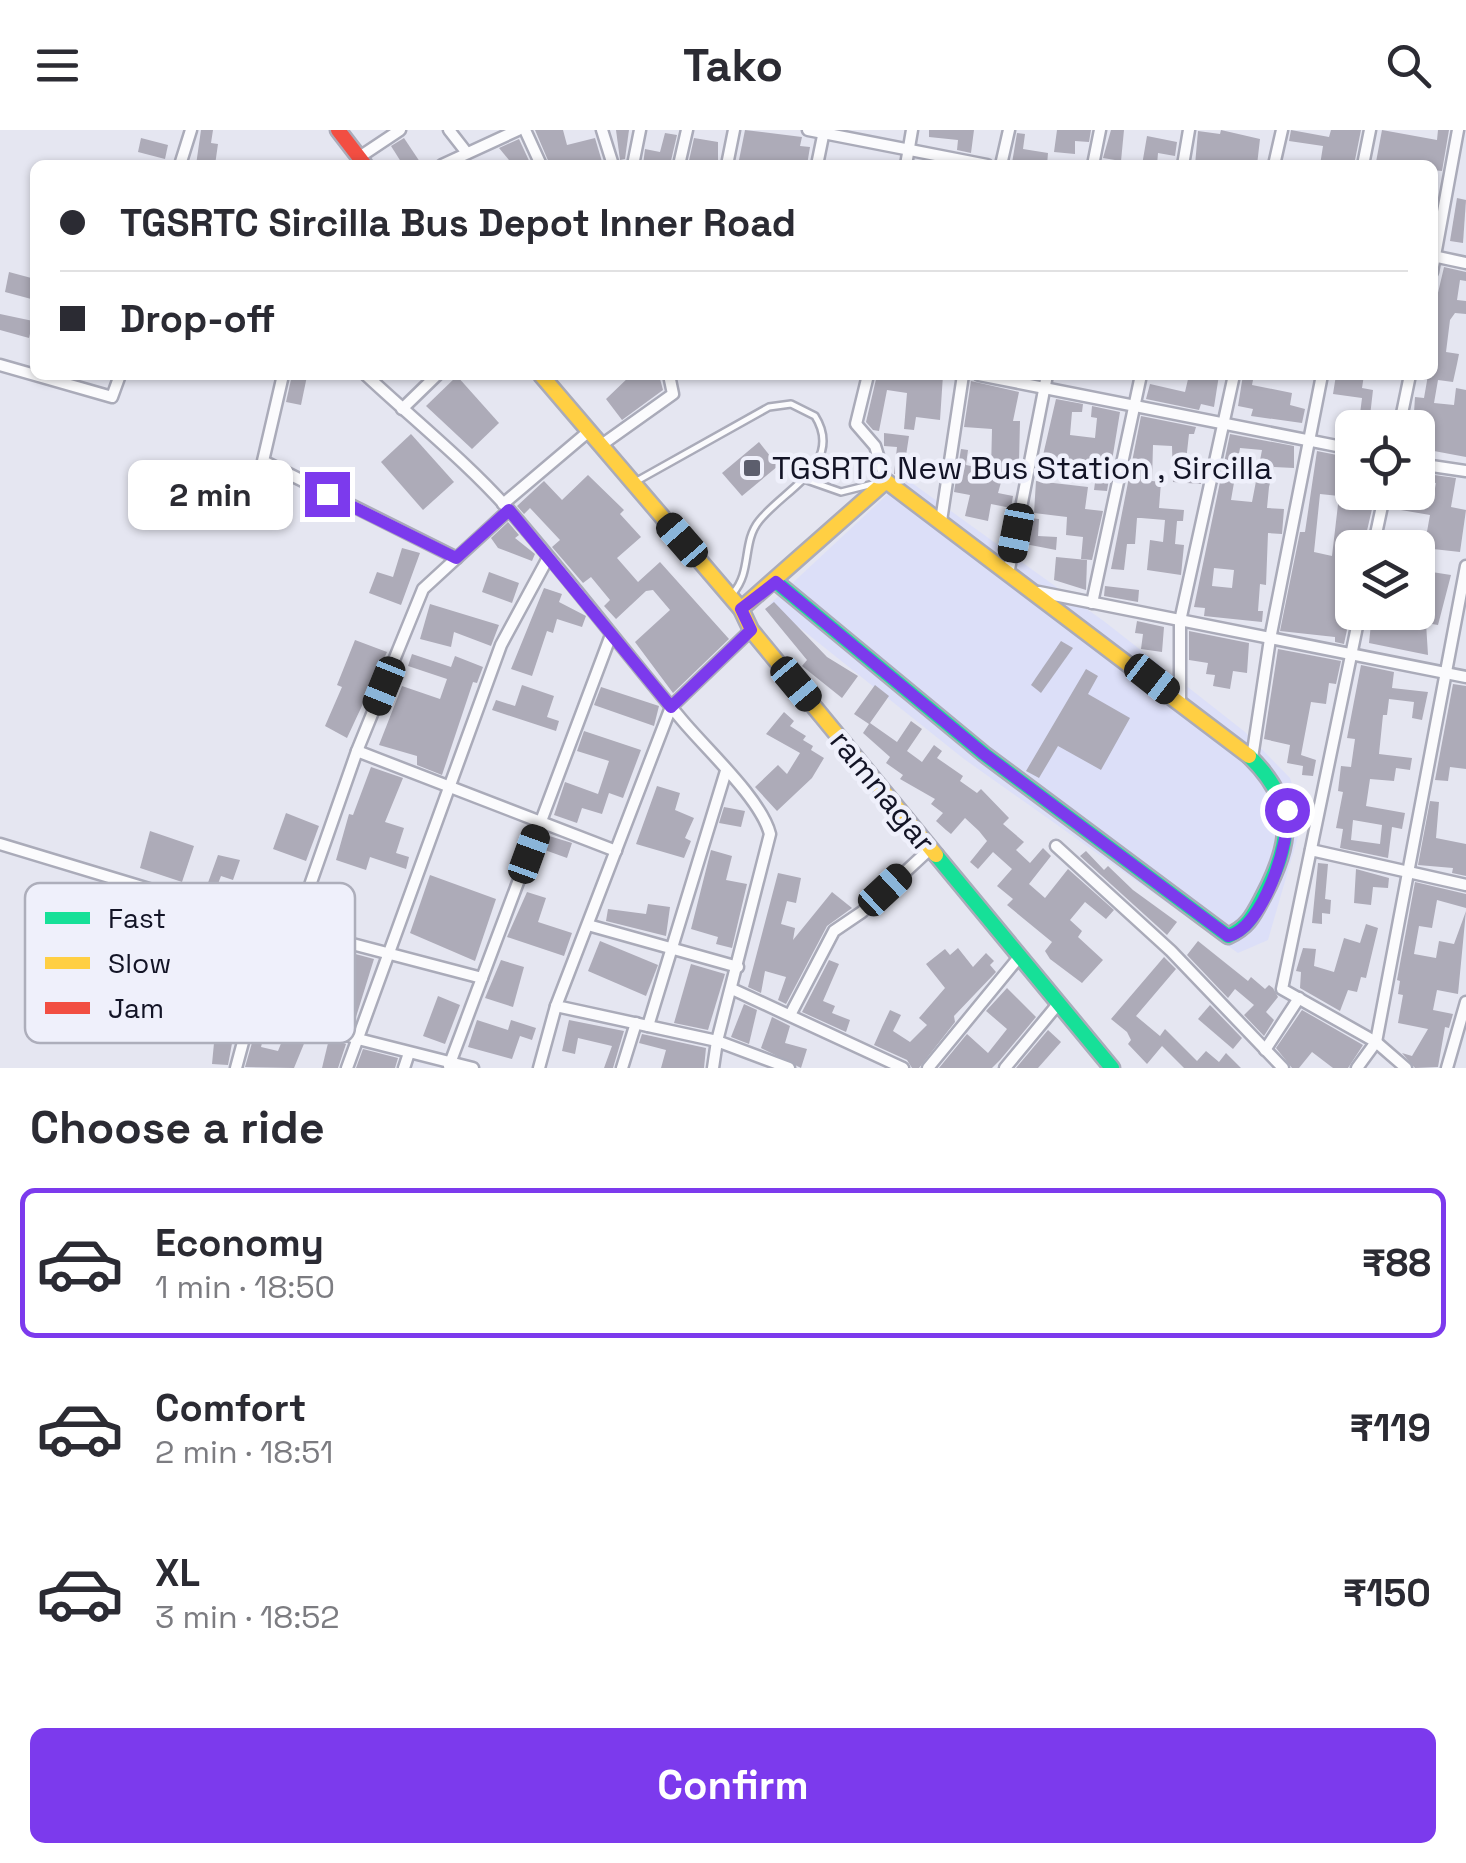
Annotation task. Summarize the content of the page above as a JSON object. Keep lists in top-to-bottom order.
{
  "streets": {
    "street": ["ramnagar"]
  },
  "places": {
    "transit": ["TGSRTC New Bus Station , Sircilla"]
  },
  "legend": ["Fast", "Slow", "Jam"],
  "page": {
    "header": "Tako",
    "banner": ["TGSRTC Sircilla Bus Depot Inner Road", "Drop-off"],
    "bubble": "2 min",
    "heading": "Choose a ride",
    "list": [
      {
        "name": "Economy",
        "note": "1 min · 18:50",
        "value": "₹88"
      },
      {
        "name": "Comfort",
        "note": "2 min · 18:51",
        "value": "₹119"
      },
      {
        "name": "XL",
        "note": "3 min · 18:52",
        "value": "₹150"
      }
    ],
    "buttons": "Confirm"
  }
}
